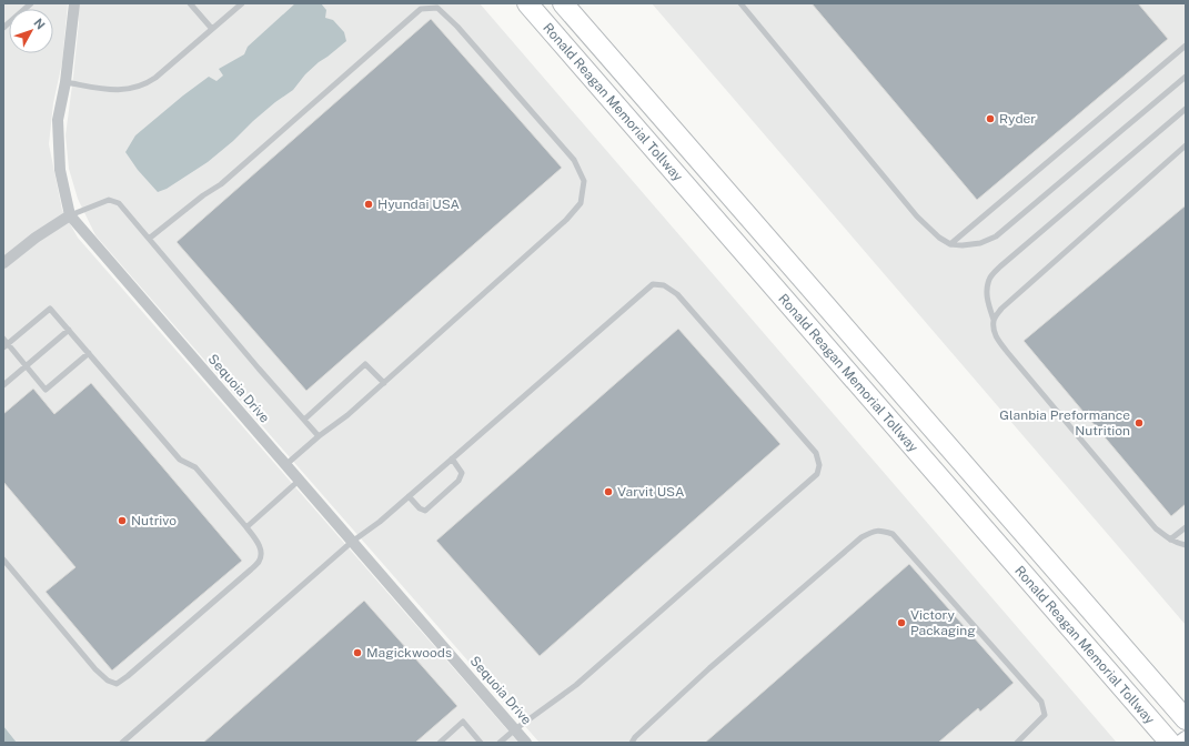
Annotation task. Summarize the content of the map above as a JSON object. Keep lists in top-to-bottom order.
{
  "streets": {
    "highway": ["Ronald Reagan Memorial Tollway"],
    "street": ["Sequoia Drive"]
  },
  "places": [
    "Ryder",
    "Hyundai USA",
    "Glanbia Preformance Nutrition",
    "Varvit USA",
    "Nutrivo",
    "Victory Packaging",
    "Magickwoods"
  ],
  "north": "top right"
}
